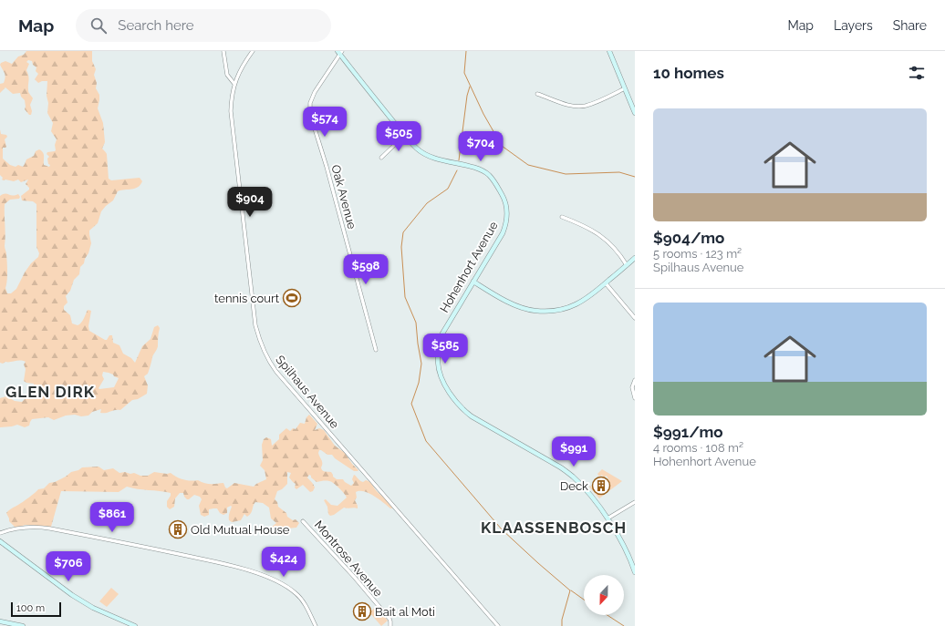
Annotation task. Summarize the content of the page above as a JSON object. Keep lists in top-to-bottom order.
{
  "streets": {
    "street": [
      "Oak Avenue",
      "Hohenhort Avenue",
      "Spilhaus Avenue",
      "Montrose Avenue"
    ]
  },
  "crossings": [
    ["Oak Avenue", "Hohenhort Avenue"]
  ],
  "districts": ["GLEN DIRK", "KLAASSENBOSCH"],
  "places": {
    "sports": ["tennis court"],
    "building": ["Deck", "Old Mutual House", "Bait al Moti"]
  },
  "scale_bar": "100 m",
  "north": "bottom",
  "page": {
    "header": "Map",
    "search": "Search here",
    "nav": ["Map", "Layers", "Share"],
    "heading": "10 homes",
    "list": [
      {
        "name": "$904/mo",
        "note": "5 rooms · 123 m² · Spilhaus Avenue"
      },
      {
        "name": "$991/mo",
        "note": "4 rooms · 108 m² · Hohenhort Avenue"
      }
    ],
    "price": [
      "$574",
      "$505",
      "$704",
      "$904",
      "$598",
      "$585",
      "$991",
      "$861",
      "$424",
      "$706"
    ],
    "scale": "100 m"
  }
}
